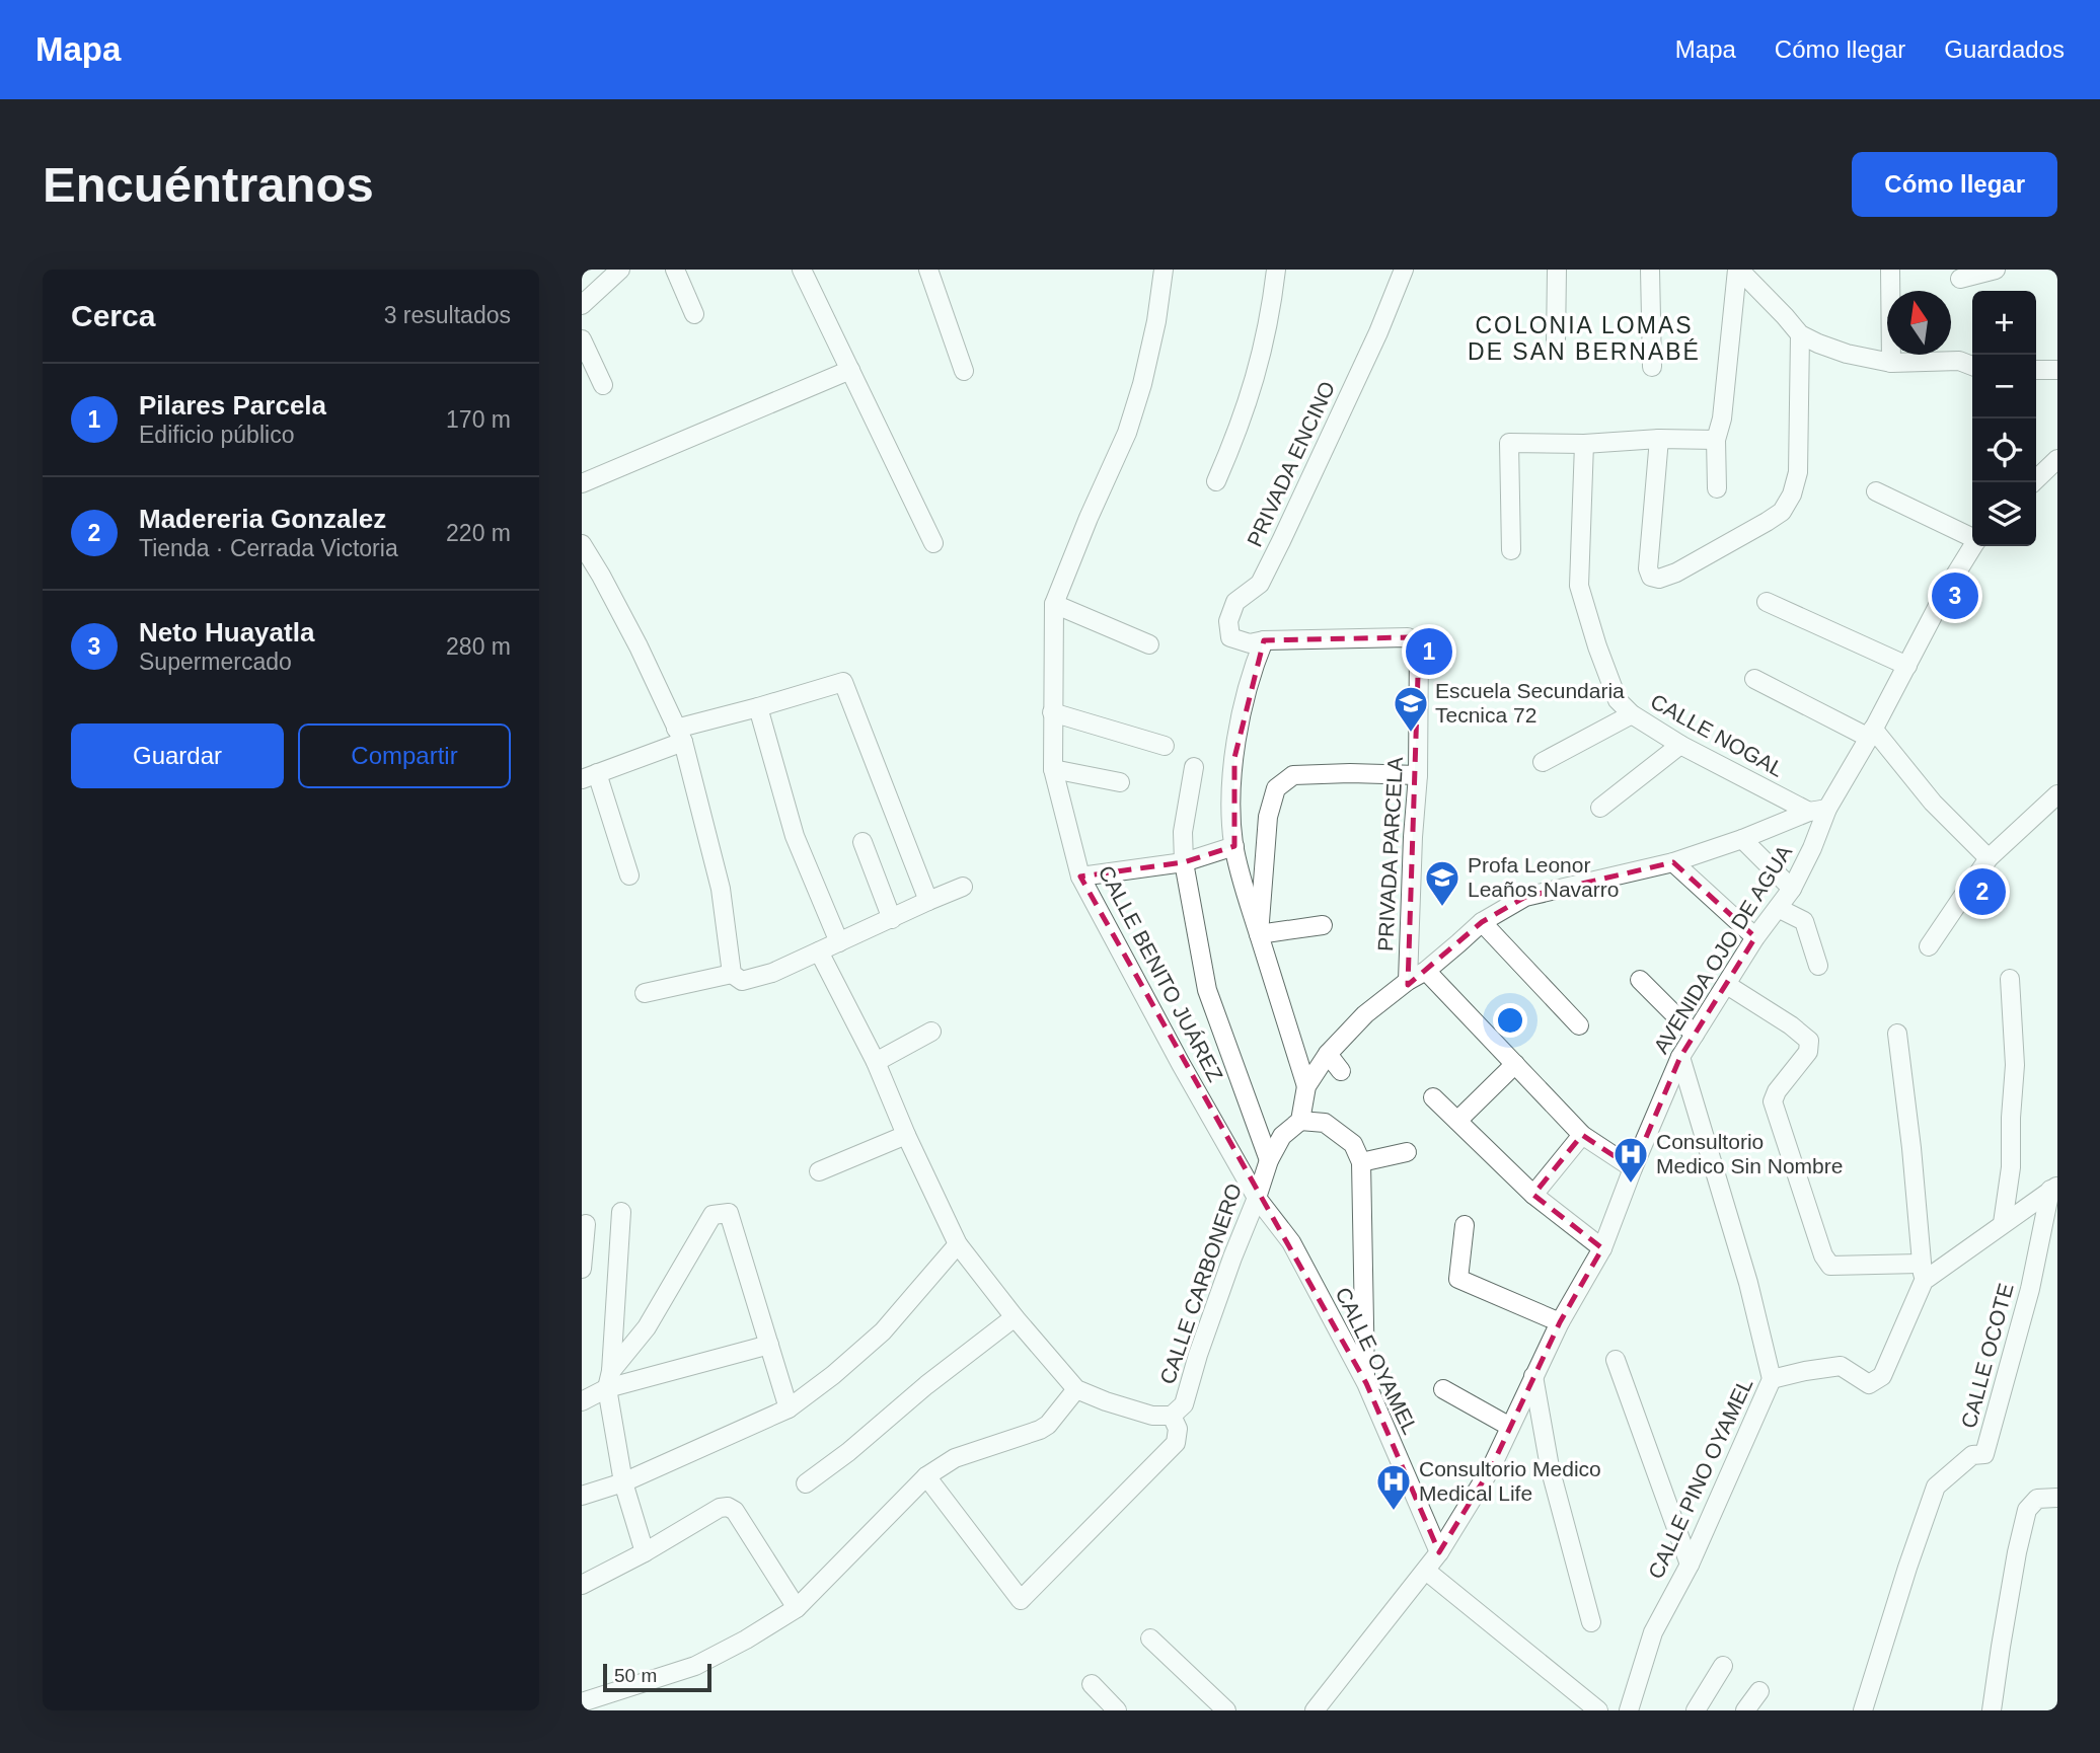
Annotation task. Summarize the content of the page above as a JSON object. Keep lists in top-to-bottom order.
{
  "streets": {
    "street": [
      "PRIVADA ENCINO",
      "CALLE NOGAL",
      "PRIVADA PARCELA",
      "AVENIDA OJO DE AGUA",
      "CALLE BENITO JUÁREZ",
      "CALLE CARBONERO",
      "CALLE OCOTE",
      "CALLE OYAMEL",
      "CALLE PINO OYAMEL"
    ]
  },
  "crossings": [
    ["PRIVADA ENCINO", "PRIVADA PARCELA"],
    ["CALLE NOGAL", "AVENIDA OJO DE AGUA"],
    ["AVENIDA OJO DE AGUA", "CALLE OYAMEL"],
    ["AVENIDA OJO DE AGUA", "CALLE PINO OYAMEL"],
    ["CALLE BENITO JUÁREZ", "CALLE CARBONERO"],
    ["CALLE BENITO JUÁREZ", "CALLE OYAMEL"],
    ["CALLE CARBONERO", "CALLE OYAMEL"]
  ],
  "districts": ["COLONIA LOMAS DE SAN BERNABÉ"],
  "places": {
    "school or university": ["Escuela Secundaria Tecnica 72", "Profa Leonor Leaños Navarro"],
    "hospital": ["Consultorio Medico Sin Nombre", "Consultorio Medico Medical Life"]
  },
  "scale_bar": "50 m",
  "north": "top",
  "page": {
    "header": "Mapa",
    "nav": ["Mapa", "Cómo llegar", "Guardados"],
    "buttons": [
      "Cómo llegar",
      ["Guardar", "Compartir"]
    ],
    "title": "Encuéntranos",
    "heading": ["Cerca", "3 resultados"],
    "map_buttons": ["+", "−"],
    "list": [
      {
        "mark": "1",
        "name": "Pilares Parcela",
        "note": "Edificio público",
        "value": "170 m"
      },
      {
        "mark": "2",
        "name": "Madereria Gonzalez",
        "note": "Tienda · Cerrada Victoria",
        "value": "220 m"
      },
      {
        "mark": "3",
        "name": "Neto Huayatla",
        "note": "Supermercado",
        "value": "280 m"
      }
    ],
    "pins": ["3", "1", "2"],
    "scale": "50 m"
  }
}
